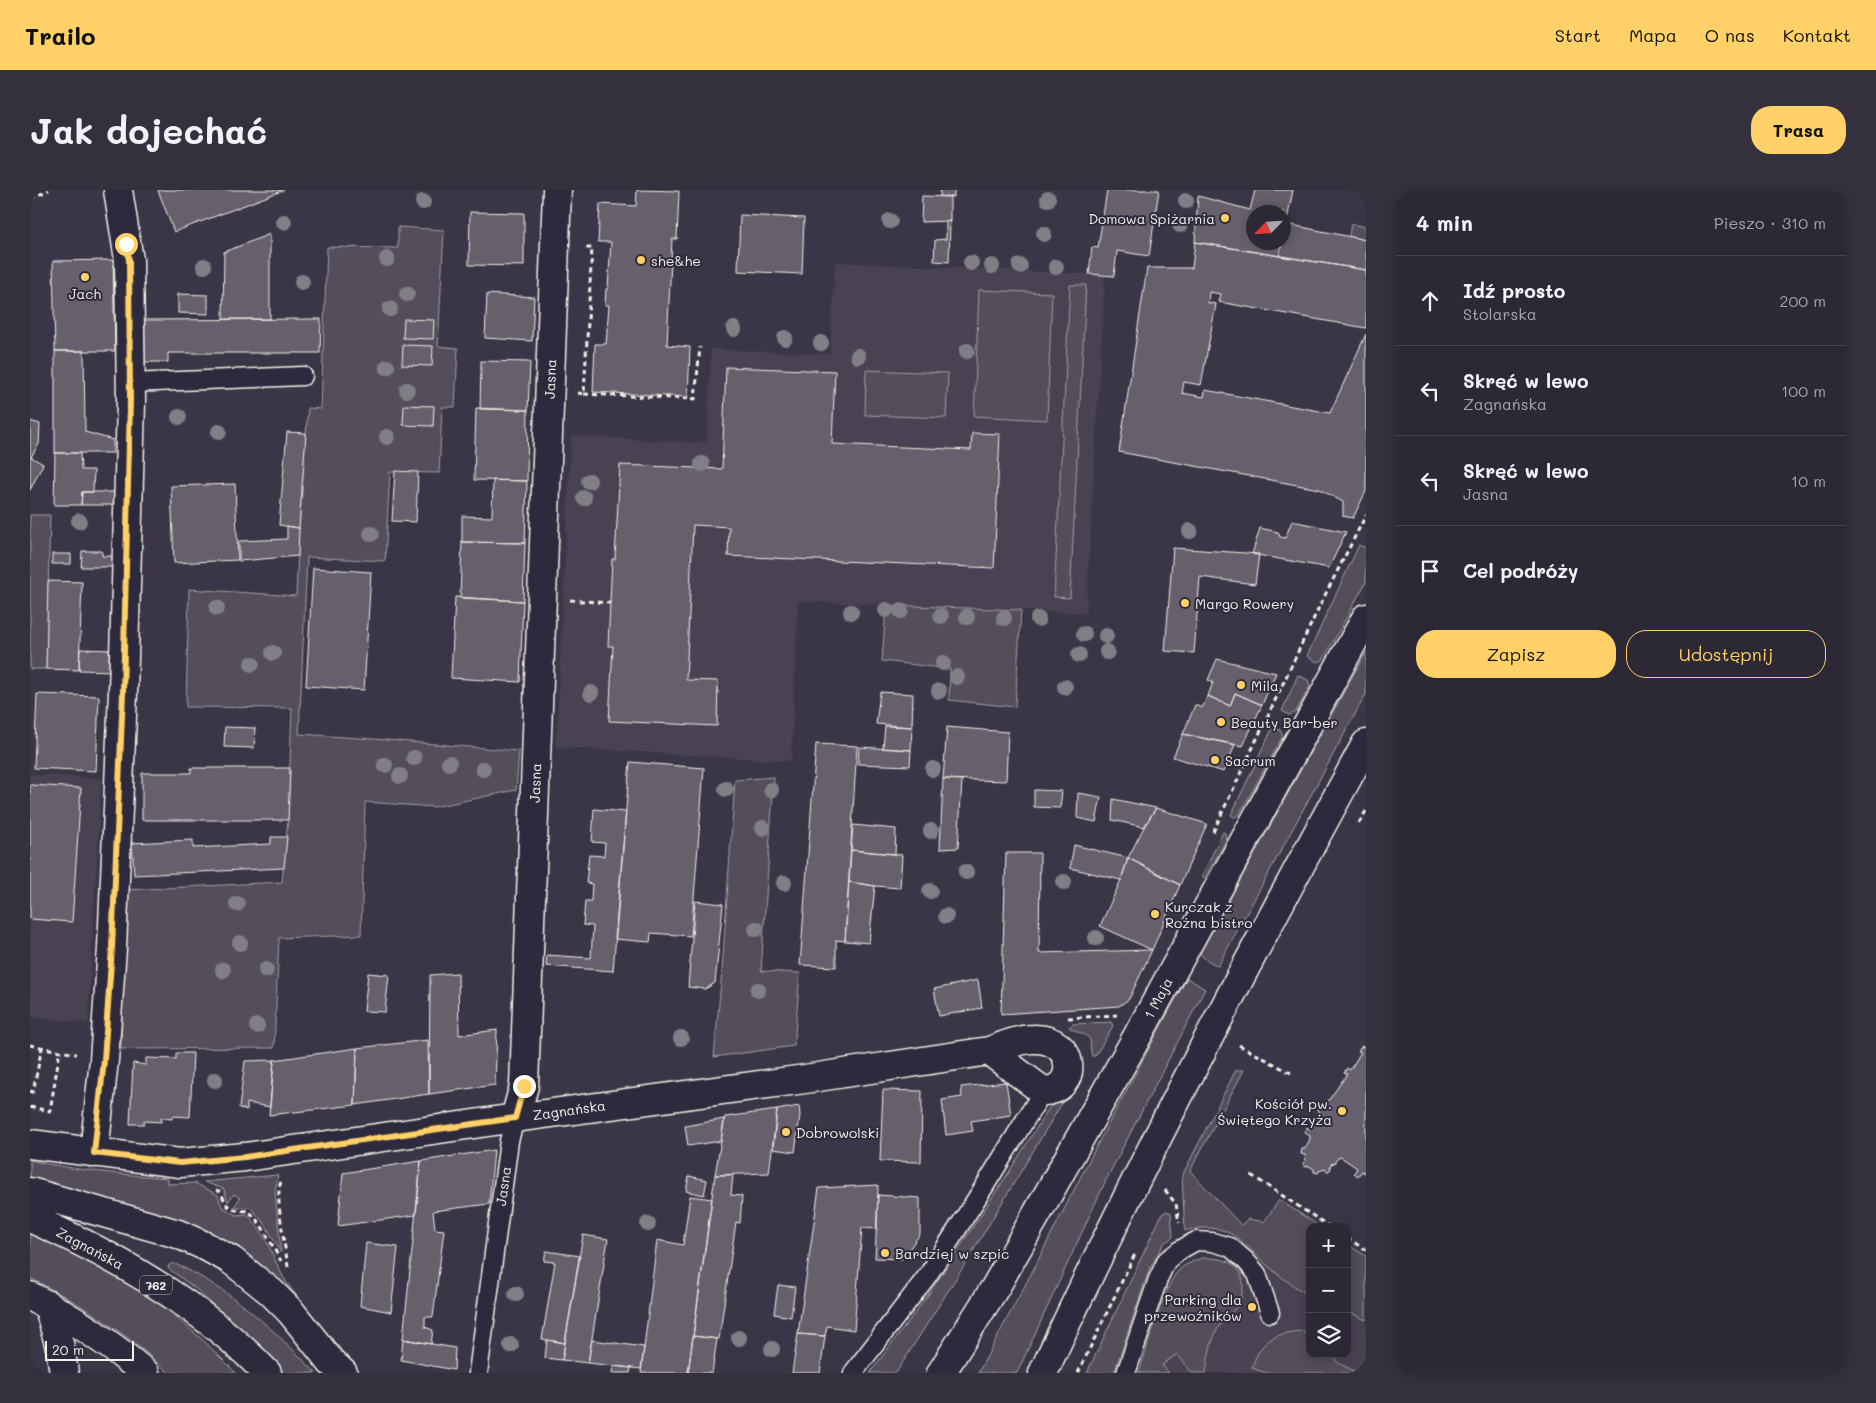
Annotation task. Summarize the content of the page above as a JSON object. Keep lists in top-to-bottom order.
{
  "streets": {
    "street": [
      "Jasna",
      "1 Maja",
      "Zagnańska",
      "762"
    ]
  },
  "crossings": [
    ["Jasna", "Zagnańska"]
  ],
  "places": [
    "Domowa Spiżarnia",
    "she&he",
    "Jach",
    "Margo Rowery",
    "Mila",
    "Beauty Bar-ber",
    "Sacrum",
    "Kurczak z Rożna bistro",
    "Kościół pw. Świętego Krzyża",
    "Dobrowolski",
    "Bardziej w szpic",
    "Parking dla przewoźników"
  ],
  "scale_bar": "20 m",
  "north": "bottom left",
  "page": {
    "header": "Trailo",
    "nav": [
      "Start",
      "Mapa",
      "O nas",
      "Kontakt"
    ],
    "buttons": [
      "Trasa",
      ["Zapisz", "Udostępnij"]
    ],
    "title": "Jak dojechać",
    "heading": ["4 min", "Pieszo · 310 m"],
    "list": [
      ["Idź prosto", "Stolarska", "200 m"],
      ["Skręć w lewo", "Zagnańska", "100 m"],
      ["Skręć w lewo", "Jasna", "10 m"],
      "Cel podróży"
    ],
    "map_buttons": ["+", "−"],
    "scale": "20 m"
  }
}
